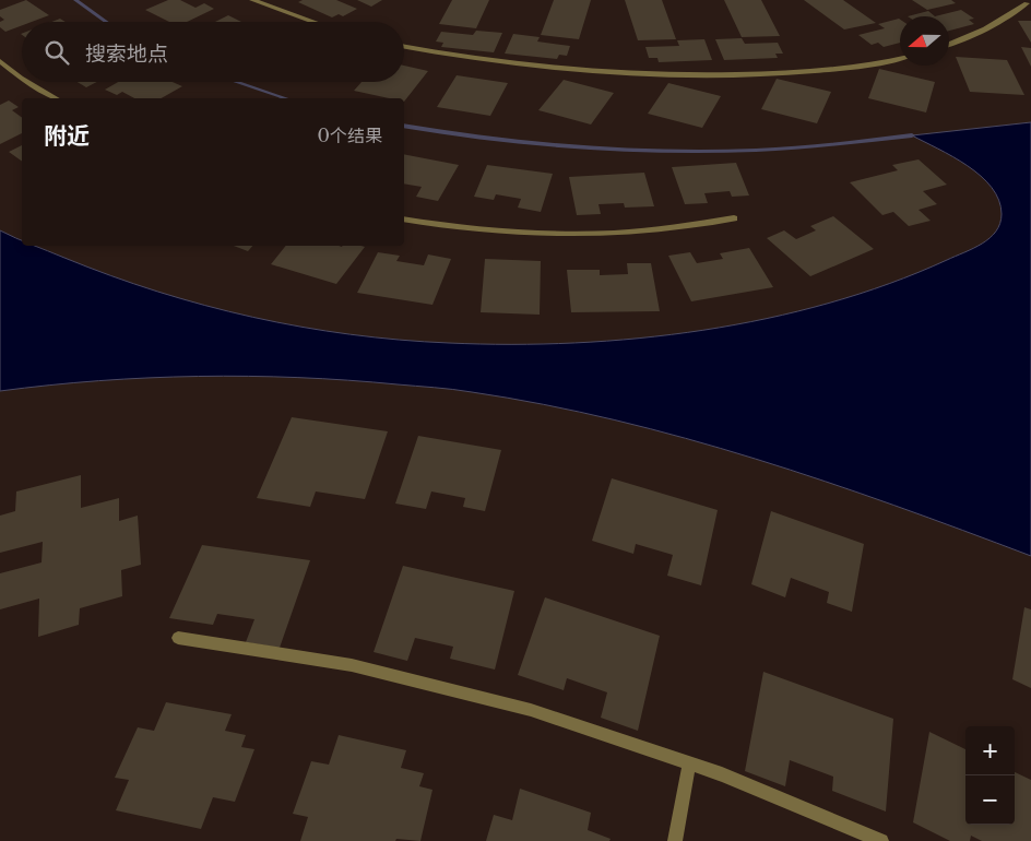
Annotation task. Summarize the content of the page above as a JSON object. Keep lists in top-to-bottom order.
{
  "north": "left",
  "page": {
    "search": "搜索地点",
    "heading": ["附近", "0个结果"],
    "map_buttons": ["+", "−"]
  }
}
